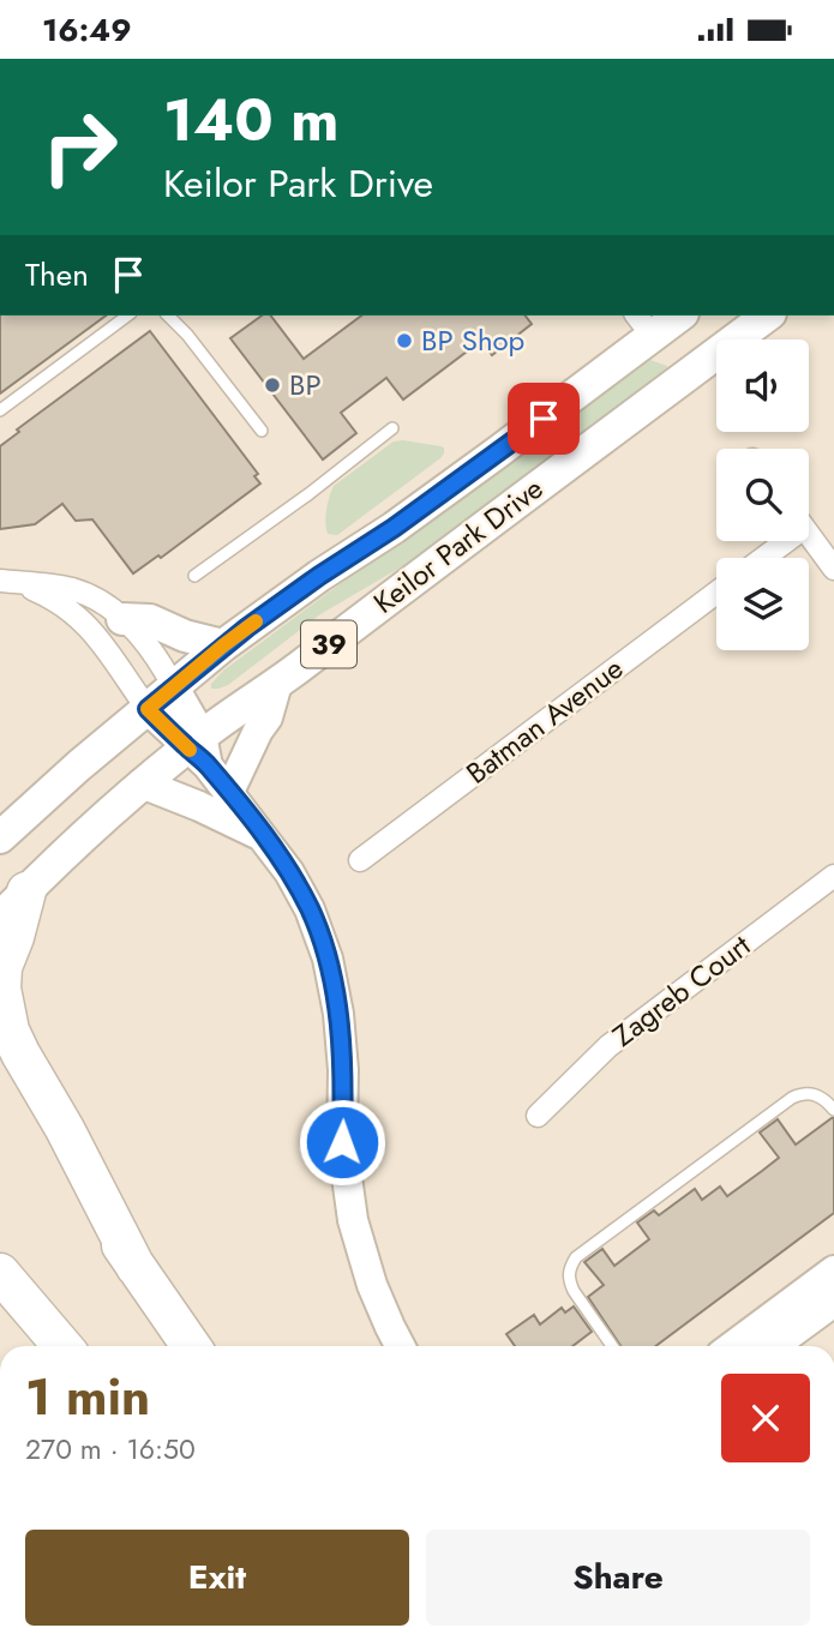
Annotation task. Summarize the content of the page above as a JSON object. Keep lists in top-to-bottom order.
{
  "streets": {
    "main road": ["Keilor Park Drive", "39"],
    "street": ["Batman Avenue", "Zagreb Court"]
  },
  "places": ["BP Shop", "BP"],
  "page": {
    "status": "16:49",
    "turn": ["140 m", "Keilor Park Drive"],
    "then": "Then",
    "heading": ["1 min", "270 m · 16:50"],
    "buttons": ["Exit", "Share"]
  }
}
